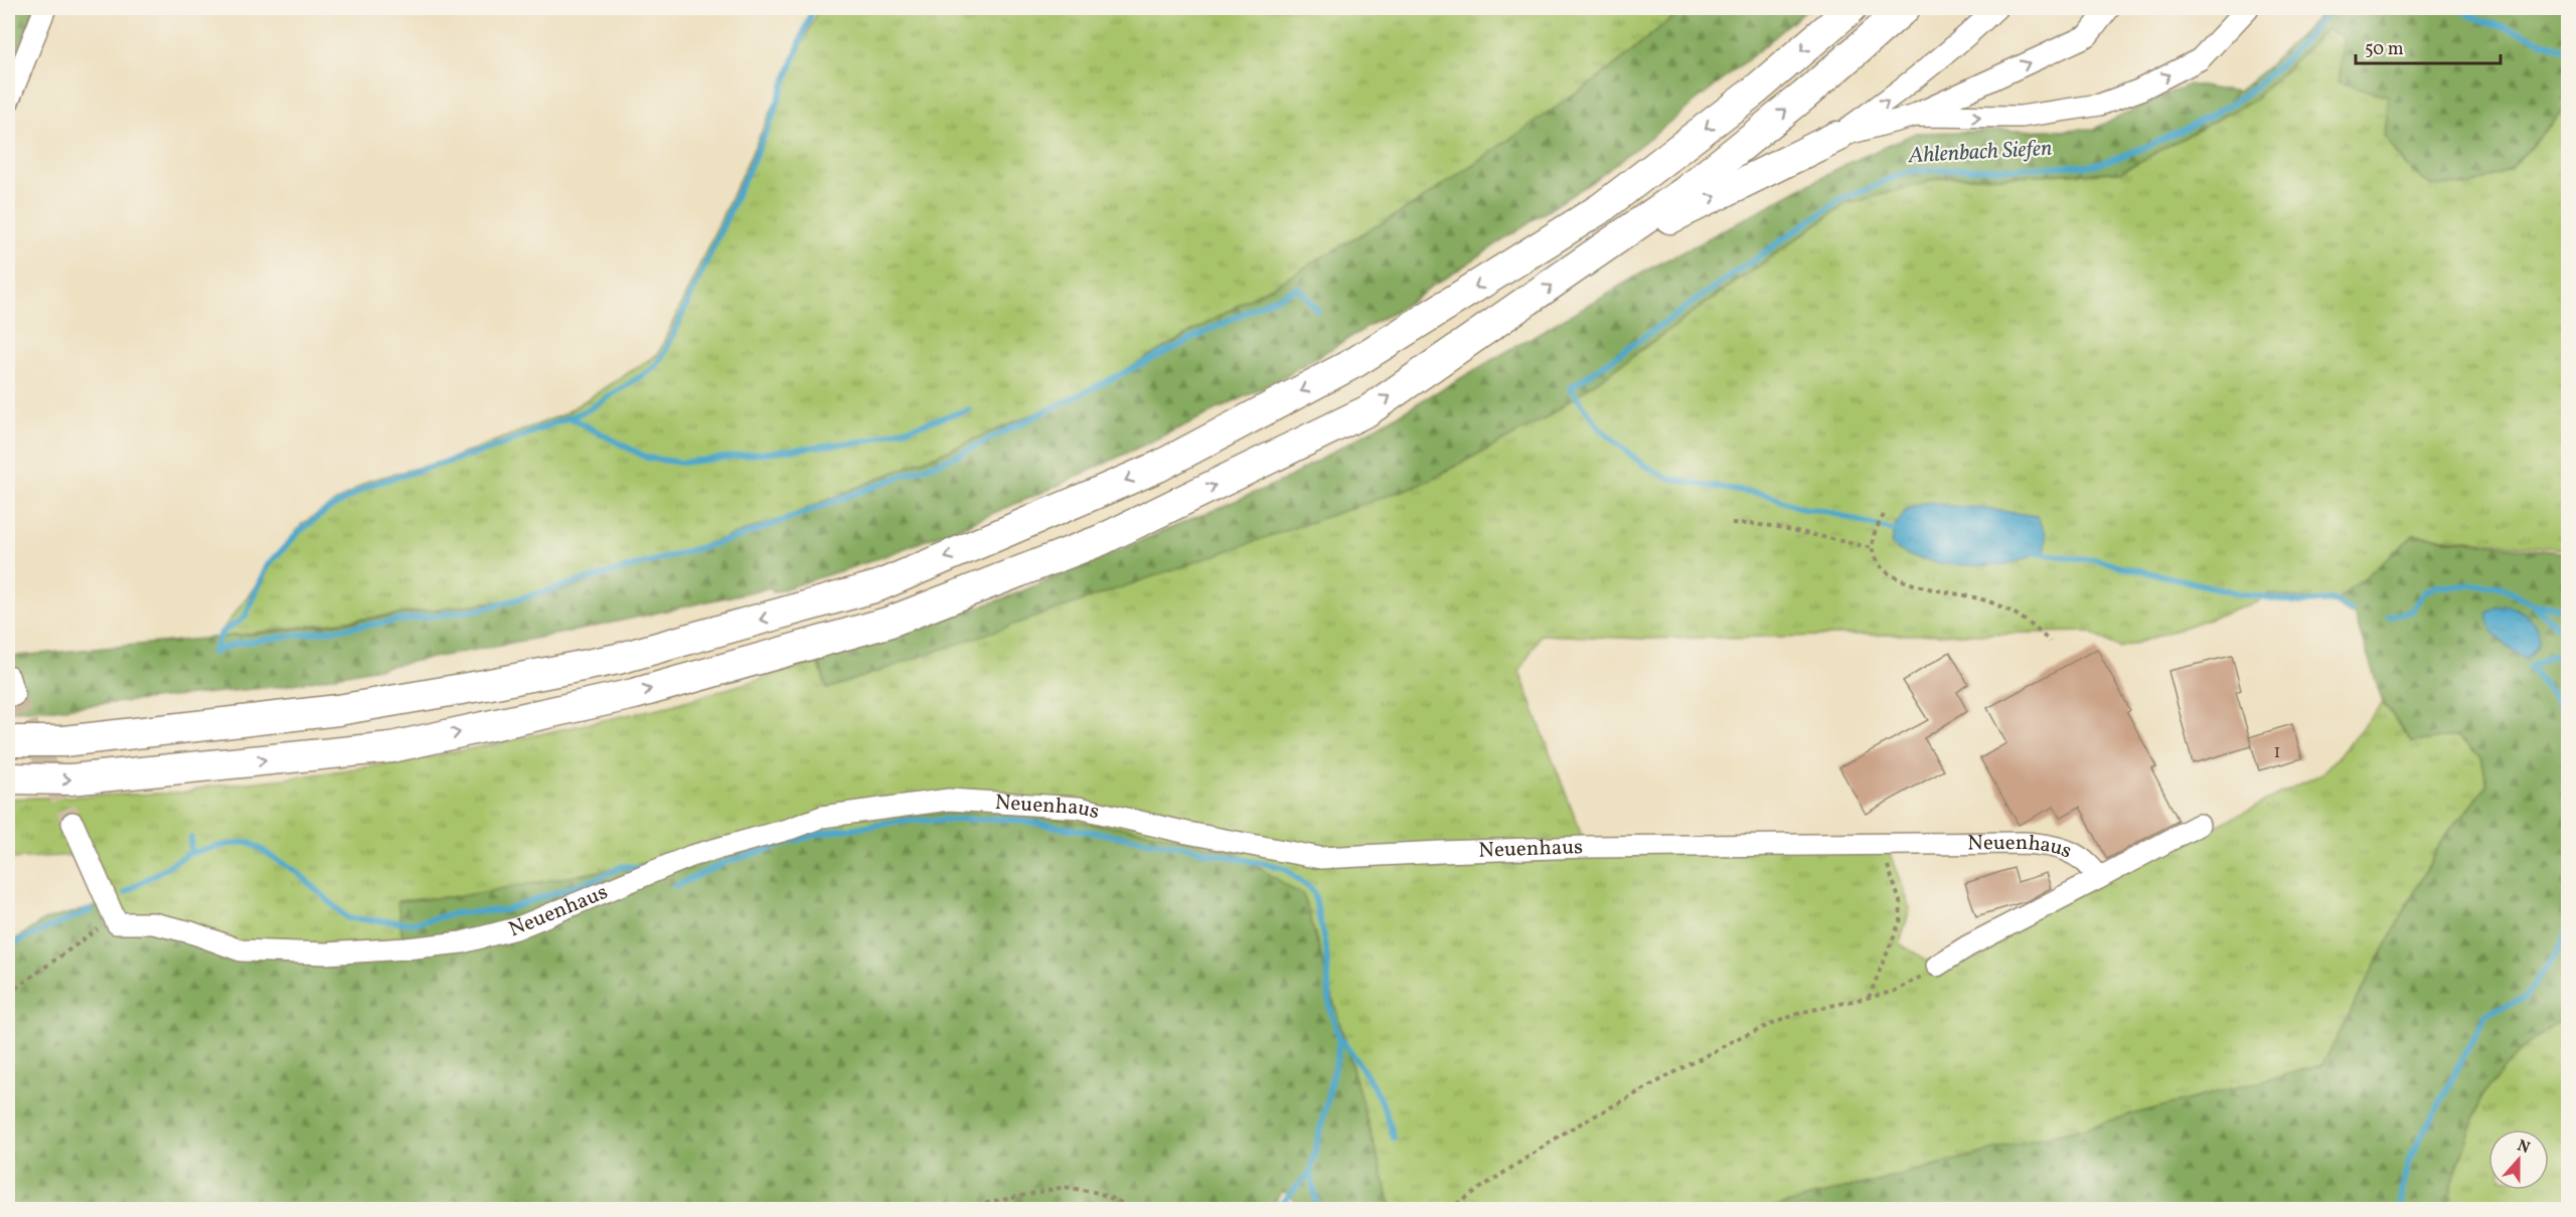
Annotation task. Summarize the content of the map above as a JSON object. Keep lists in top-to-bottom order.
{
  "streets": {
    "street": ["Neuenhaus"]
  },
  "water": ["Ahlenbach Siefen"],
  "house_numbers": ["1"],
  "scale_bar": "50 m",
  "north": "top"
}
